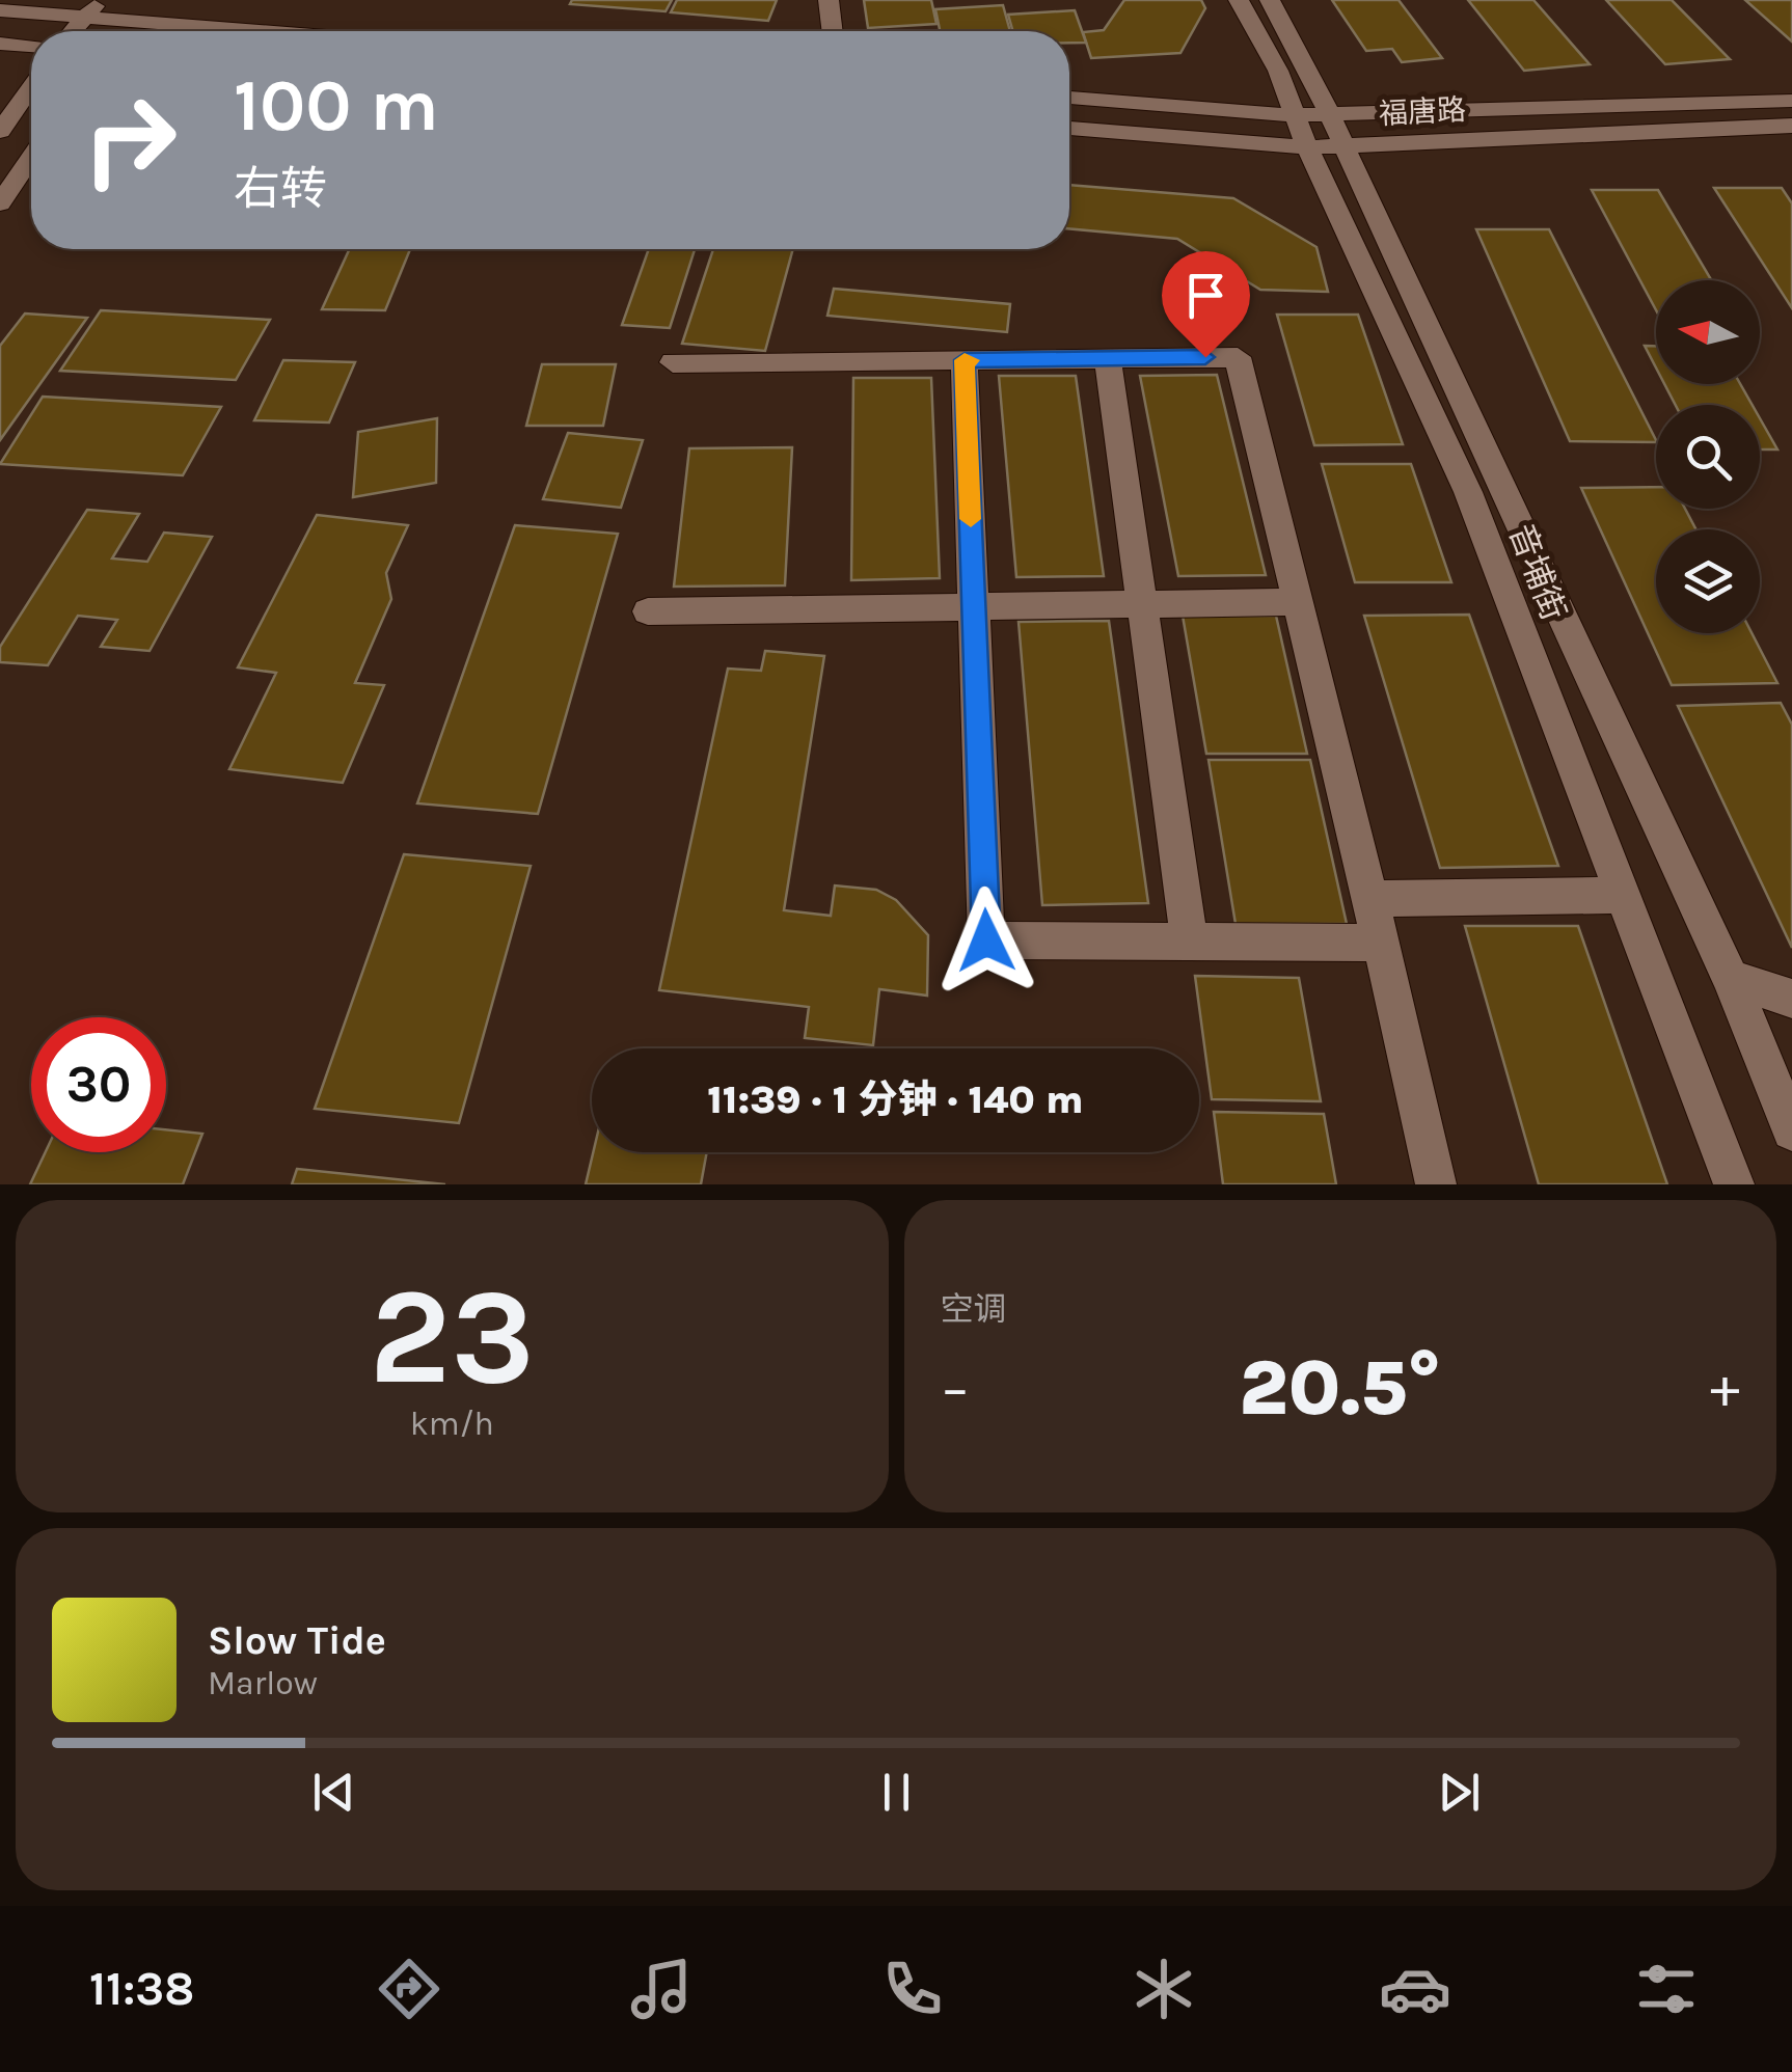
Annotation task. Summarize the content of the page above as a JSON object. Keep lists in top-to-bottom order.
{
  "streets": {
    "street": ["福唐路", "音埔街"]
  },
  "crossings": [
    ["福唐路", "音埔街"]
  ],
  "north": "left",
  "page": {
    "turn": ["100 m", "右转"],
    "limit": "30",
    "trip": "11:39 · 1 分钟 · 140 m",
    "tile": [
      ["23", "km/h"],
      "空调"
    ],
    "heat": ["−", "20.5°", "+"],
    "song": ["Slow Tide", "Marlow"],
    "tabs": "11:38"
  }
}
